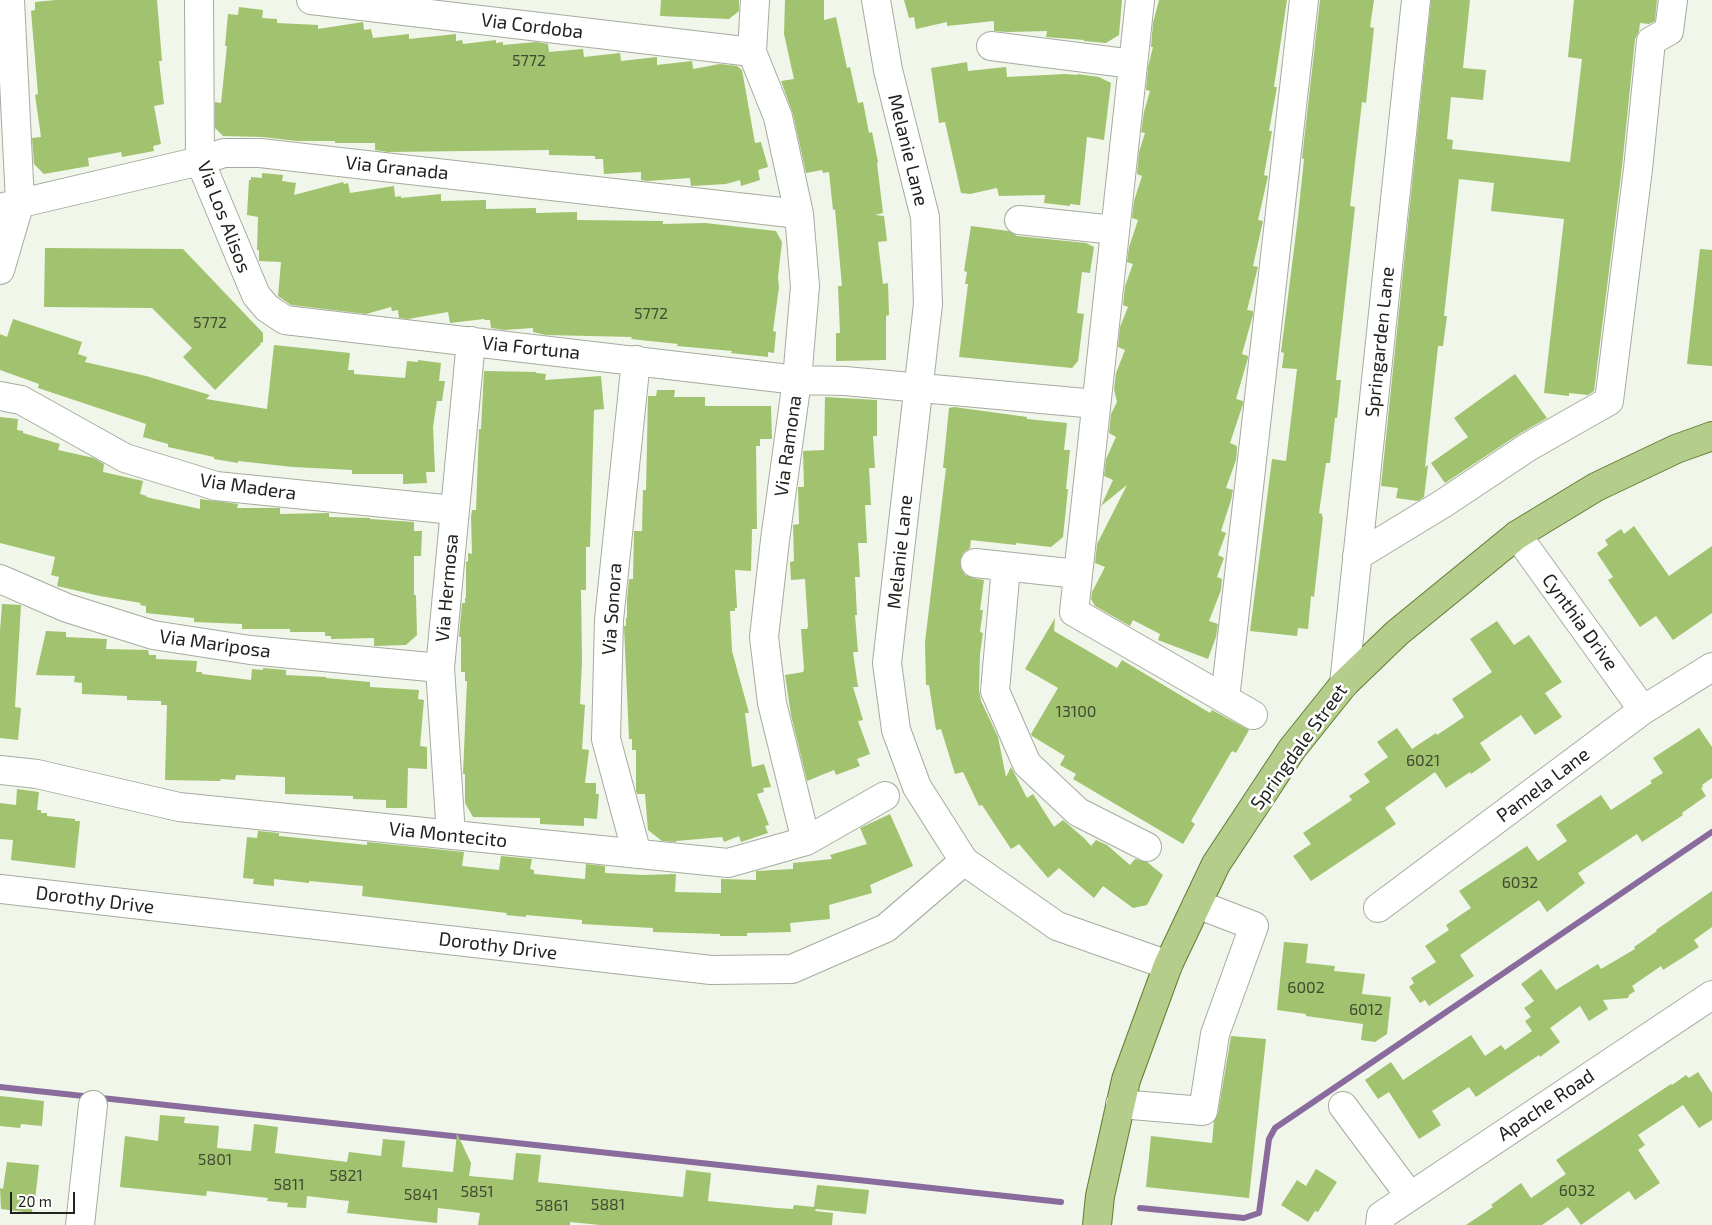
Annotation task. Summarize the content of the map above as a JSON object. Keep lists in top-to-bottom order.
{
  "streets": {
    "main road": ["Springdale Street"],
    "street": [
      "Via Cordoba",
      "Melanie Lane",
      "Via Granada",
      "Via Los Alisos",
      "Springarden Lane",
      "Via Fortuna",
      "Via Ramona",
      "Via Madera",
      "Via Hermosa",
      "Via Sonora",
      "Cynthia Drive",
      "Via Mariposa",
      "Pamela Lane",
      "Via Montecito",
      "Dorothy Drive",
      "Apache Road"
    ]
  },
  "crossings": [
    ["Via Cordoba", "Via Ramona"],
    ["Melanie Lane", "Via Fortuna"],
    ["Melanie Lane", "Springdale Street"],
    ["Melanie Lane", "Dorothy Drive"],
    ["Via Granada", "Via Los Alisos"],
    ["Via Granada", "Via Ramona"],
    ["Via Los Alisos", "Via Fortuna"],
    ["Springarden Lane", "Springdale Street"],
    ["Via Fortuna", "Via Ramona"],
    ["Via Fortuna", "Via Hermosa"],
    ["Via Fortuna", "Via Sonora"],
    ["Via Ramona", "Via Montecito"],
    ["Via Madera", "Via Hermosa"],
    ["Via Hermosa", "Via Mariposa"],
    ["Via Hermosa", "Via Montecito"],
    ["Via Sonora", "Via Montecito"],
    ["Cynthia Drive", "Springdale Street"],
    ["Cynthia Drive", "Pamela Lane"]
  ],
  "house_numbers": [
    "5772",
    "5772",
    "5772",
    "13100",
    "6021",
    "6032",
    "6002",
    "6012",
    "5801",
    "5821",
    "5811",
    "6032",
    "5851",
    "5841",
    "5881",
    "5861"
  ],
  "scale_bar": "20 m"
}
